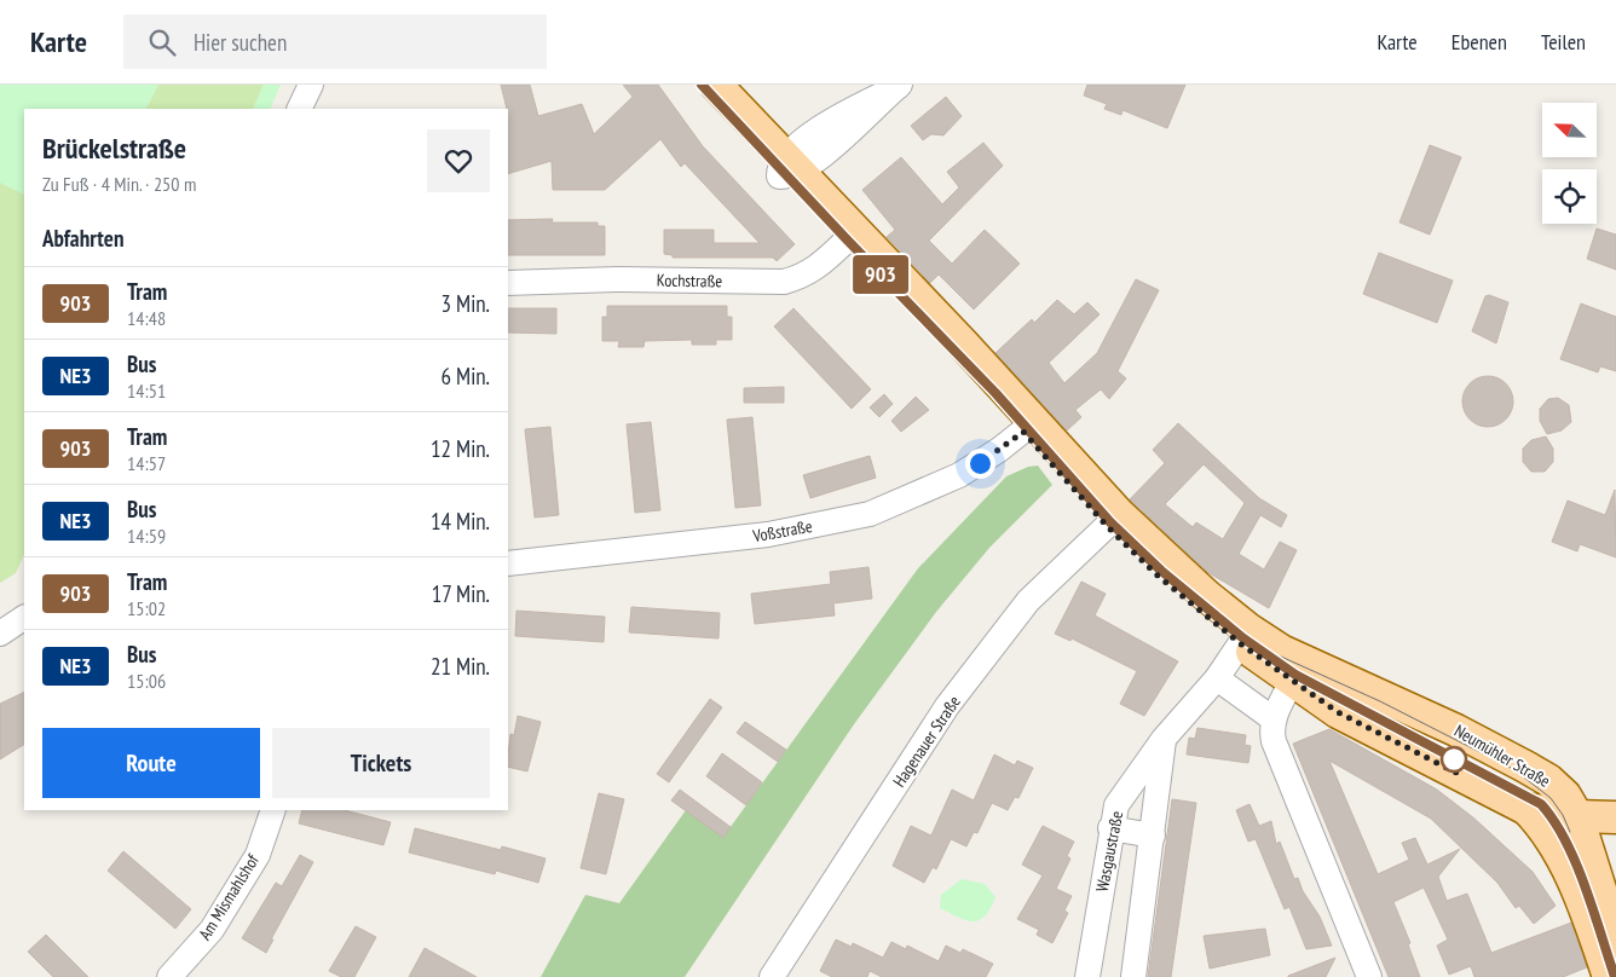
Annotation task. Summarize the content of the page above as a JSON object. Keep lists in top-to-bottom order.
{
  "streets": {
    "main road": ["Neumühler Straße"],
    "street": [
      "Kochstraße",
      "Voßstraße",
      "Hagenauer Straße",
      "Wasgaustraße",
      "Am Mismahlshof"
    ]
  },
  "crossings": [
    ["Kochstraße", "Neumühler Straße"],
    ["Voßstraße", "Neumühler Straße"],
    ["Hagenauer Straße", "Neumühler Straße"],
    ["Neumühler Straße", "Wasgaustraße"]
  ],
  "lines": ["tram line 903"],
  "north": "top left",
  "page": {
    "header": "Karte",
    "search": "Hier suchen",
    "nav": ["Karte", "Ebenen", "Teilen"],
    "on_map": "903",
    "heading": [
      ["Brückelstraße", "Zu Fuß · 4 Min. · 250 m"],
      "Abfahrten"
    ],
    "list": [
      {
        "mark": "903",
        "name": "Tram",
        "note": "14:48",
        "value": "3 Min."
      },
      {
        "mark": "NE3",
        "name": "Bus",
        "note": "14:51",
        "value": "6 Min."
      },
      {
        "mark": "903",
        "name": "Tram",
        "note": "14:57",
        "value": "12 Min."
      },
      {
        "mark": "NE3",
        "name": "Bus",
        "note": "14:59",
        "value": "14 Min."
      },
      {
        "mark": "903",
        "name": "Tram",
        "note": "15:02",
        "value": "17 Min."
      },
      {
        "mark": "NE3",
        "name": "Bus",
        "note": "15:06",
        "value": "21 Min."
      }
    ],
    "buttons": ["Route", "Tickets"]
  }
}
